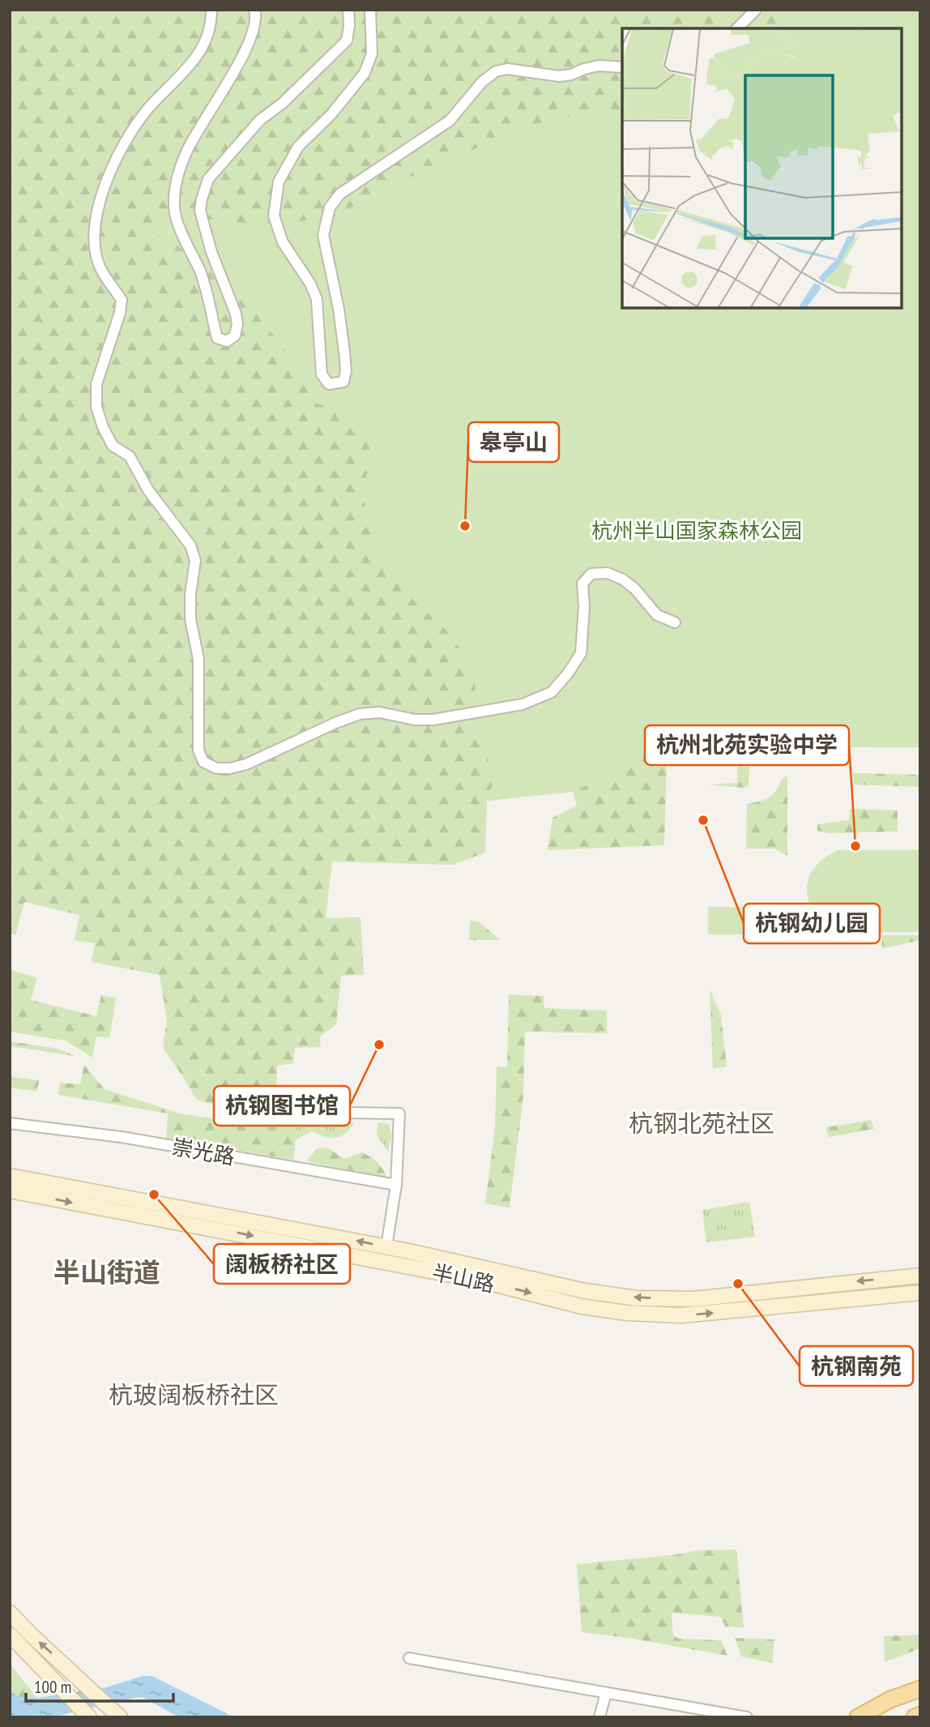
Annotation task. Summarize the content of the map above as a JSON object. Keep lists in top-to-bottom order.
{
  "streets": {
    "main road": ["半山路"],
    "street": ["崇光路"]
  },
  "districts": ["杭钢北苑社区", "半山街道", "杭玻阔板桥社区"],
  "parks": ["杭州半山国家森林公园"],
  "places": [
    "皋亭山",
    "杭钢幼儿园",
    "杭州北苑实验中学",
    "杭钢图书馆",
    "阔板桥社区",
    "杭钢南苑"
  ],
  "scale_bar": "100 m"
}
